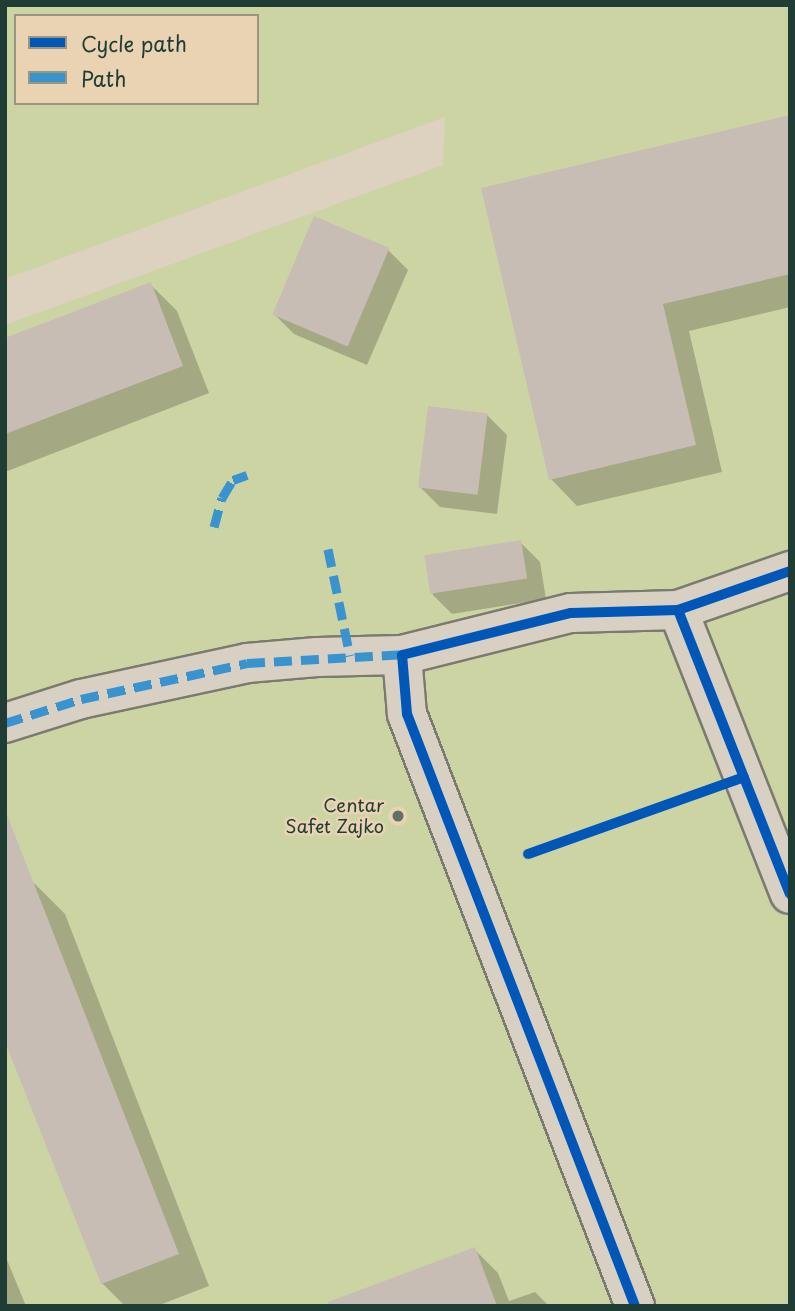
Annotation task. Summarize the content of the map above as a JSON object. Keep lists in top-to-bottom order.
{
  "places": ["Centar Safet Zajko"],
  "legend": ["Cycle path", "Path"]
}
